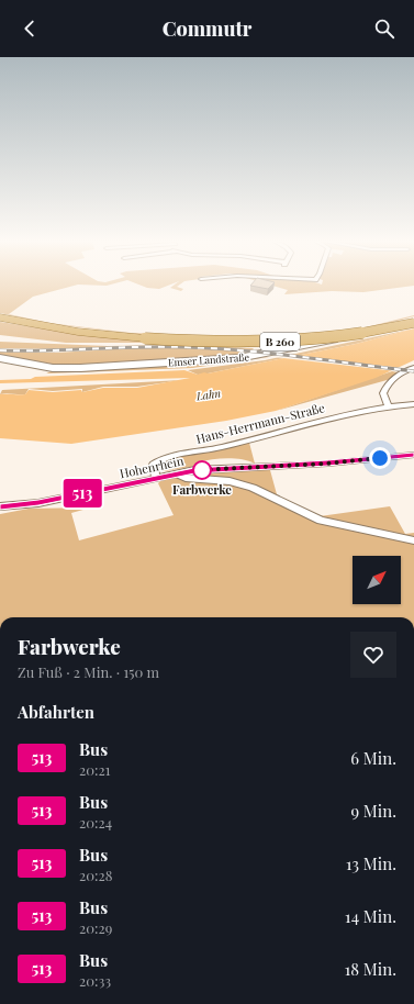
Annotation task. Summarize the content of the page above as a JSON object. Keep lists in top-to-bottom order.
{
  "streets": {
    "main road": ["B 260"],
    "street": ["Emser Landstraße", "Hans-Herrmann-Straße", "Hohenrhein"]
  },
  "crossings": [
    ["Hans-Herrmann-Straße", "Hohenrhein"]
  ],
  "water": ["Lahn"],
  "places": ["Farbwerke"],
  "lines": ["bus line 513"],
  "north": "top right",
  "page": {
    "header": "Commutr",
    "on_map": "513",
    "heading": [
      ["Farbwerke", "Zu Fuß · 2 Min. · 150 m"],
      "Abfahrten"
    ],
    "list": [
      {
        "mark": "513",
        "name": "Bus",
        "note": "20:21",
        "value": "6 Min."
      },
      {
        "mark": "513",
        "name": "Bus",
        "note": "20:24",
        "value": "9 Min."
      },
      {
        "mark": "513",
        "name": "Bus",
        "note": "20:28",
        "value": "13 Min."
      },
      {
        "mark": "513",
        "name": "Bus",
        "note": "20:29",
        "value": "14 Min."
      },
      {
        "mark": "513",
        "name": "Bus",
        "note": "20:33",
        "value": "18 Min."
      }
    ]
  }
}
